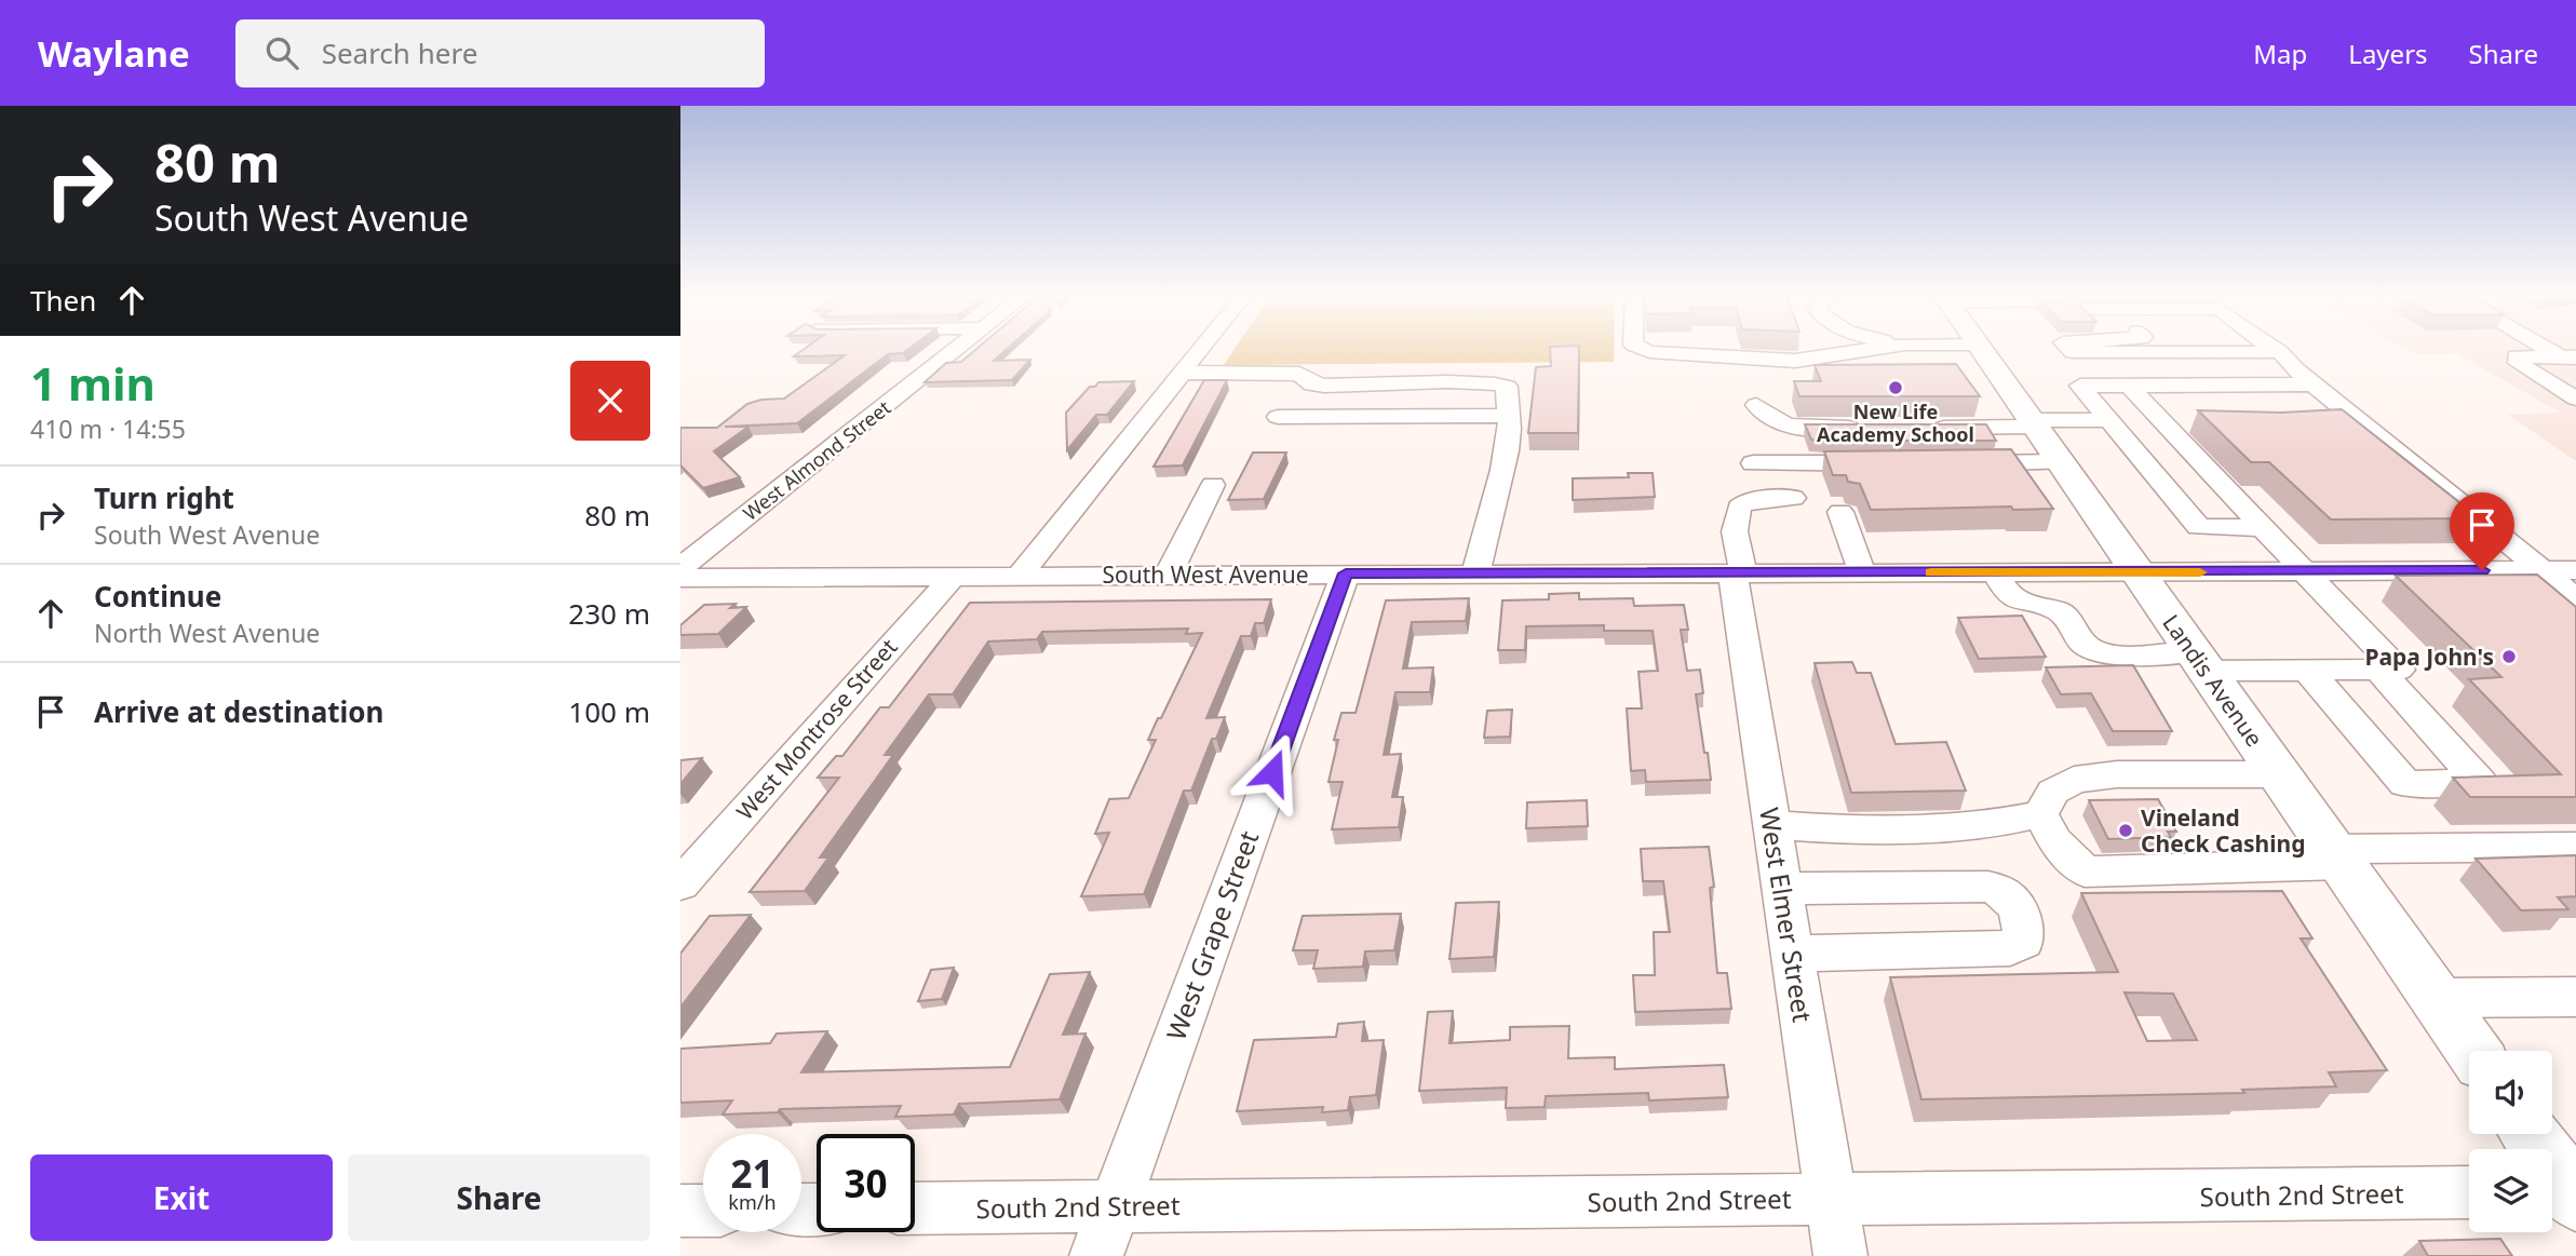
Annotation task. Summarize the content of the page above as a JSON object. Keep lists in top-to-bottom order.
{
  "streets": {
    "main road": ["Landis Avenue"],
    "street": [
      "West Almond Street",
      "South West Avenue",
      "West Montrose Street",
      "West Elmer Street",
      "West Grape Street",
      "South 2nd Street"
    ]
  },
  "crossings": [
    ["South West Avenue", "Landis Avenue"],
    ["South West Avenue", "West Montrose Street"],
    ["South West Avenue", "West Elmer Street"],
    ["South West Avenue", "West Grape Street"],
    ["West Elmer Street", "South 2nd Street"],
    ["West Grape Street", "South 2nd Street"]
  ],
  "places": ["New Life Academy School", "Papa John's", "Vineland Check Cashing"],
  "page": {
    "header": "Waylane",
    "search": "Search here",
    "nav": ["Map", "Layers", "Share"],
    "turn": ["80 m", "South West Avenue"],
    "then": "Then",
    "heading": ["1 min", "410 m · 14:55"],
    "list": [
      {
        "name": "Turn right",
        "note": "South West Avenue",
        "value": "80 m"
      },
      {
        "name": "Continue",
        "note": "North West Avenue",
        "value": "230 m"
      },
      {
        "name": "Arrive at destination",
        "value": "100 m"
      }
    ],
    "speed": "21 km/h",
    "limit": "30",
    "buttons": ["Exit", "Share"]
  }
}
